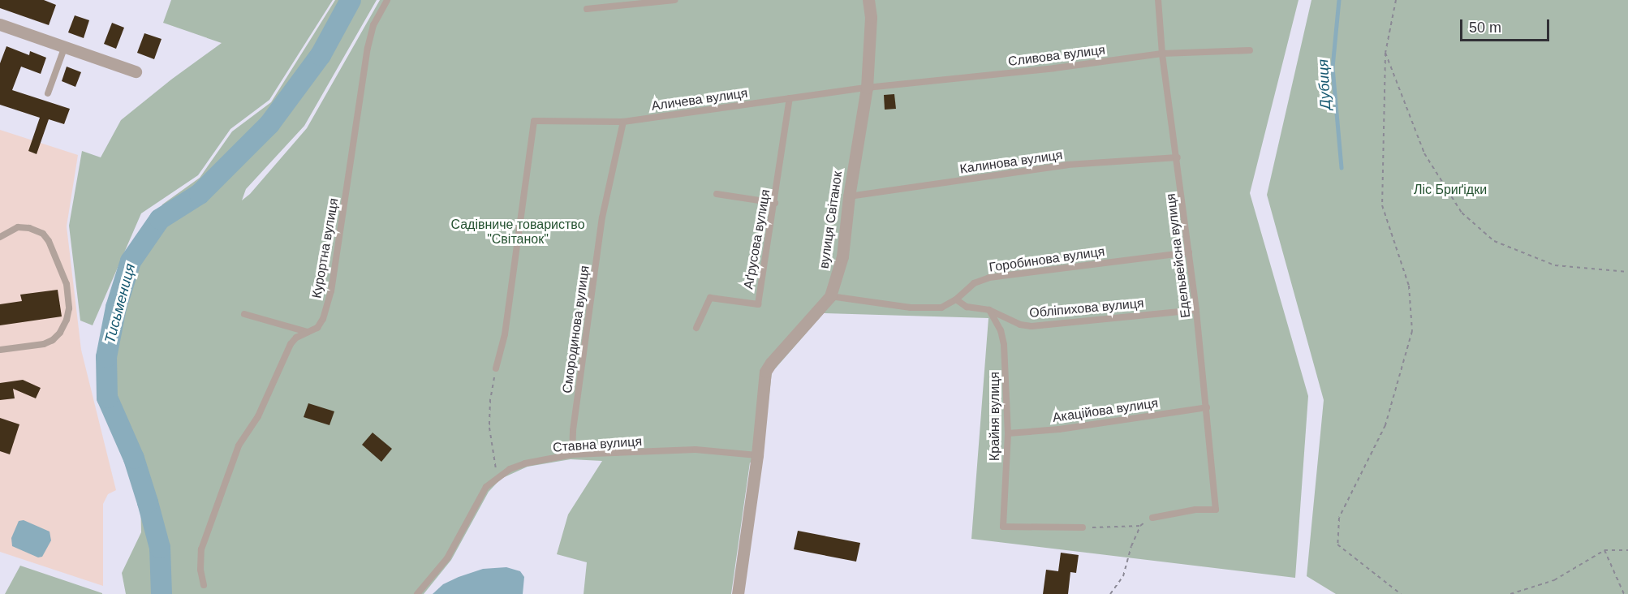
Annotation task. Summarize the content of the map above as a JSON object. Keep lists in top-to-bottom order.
{
  "streets": {
    "street": ["вулиця Світанок"],
    "lane": [
      "Сливова вулиця",
      "Аличева вулиця",
      "Калинова вулиця",
      "Аґрусова вулиця",
      "Курортна вулиця",
      "Едельвейсна вулиця",
      "Горобинова вулиця",
      "Обліпихова вулиця",
      "Смородинова вулиця",
      "Акаційова вулиця",
      "Крайня вулиця",
      "Ставна вулиця"
    ]
  },
  "crossings": [
    ["Сливова вулиця", "Аличева вулиця"],
    ["Сливова вулиця", "вулиця Світанок"],
    ["Сливова вулиця", "Едельвейсна вулиця"],
    ["Аличева вулиця", "вулиця Світанок"],
    ["Аличева вулиця", "Аґрусова вулиця"],
    ["Аличева вулиця", "Смородинова вулиця"],
    ["Калинова вулиця", "вулиця Світанок"],
    ["Калинова вулиця", "Едельвейсна вулиця"],
    ["вулиця Світанок", "Горобинова вулиця"],
    ["вулиця Світанок", "Ставна вулиця"],
    ["Едельвейсна вулиця", "Горобинова вулиця"],
    ["Едельвейсна вулиця", "Обліпихова вулиця"],
    ["Едельвейсна вулиця", "Акаційова вулиця"],
    ["Горобинова вулиця", "Обліпихова вулиця"],
    ["Обліпихова вулиця", "Крайня вулиця"],
    ["Смородинова вулиця", "Ставна вулиця"],
    ["Акаційова вулиця", "Крайня вулиця"]
  ],
  "water": ["Дубиця", "Тисьмениця"],
  "parks": ["Ліс Бриґідки", "Садівниче товариство \"Світанок\""],
  "scale_bar": "50 m"
}
